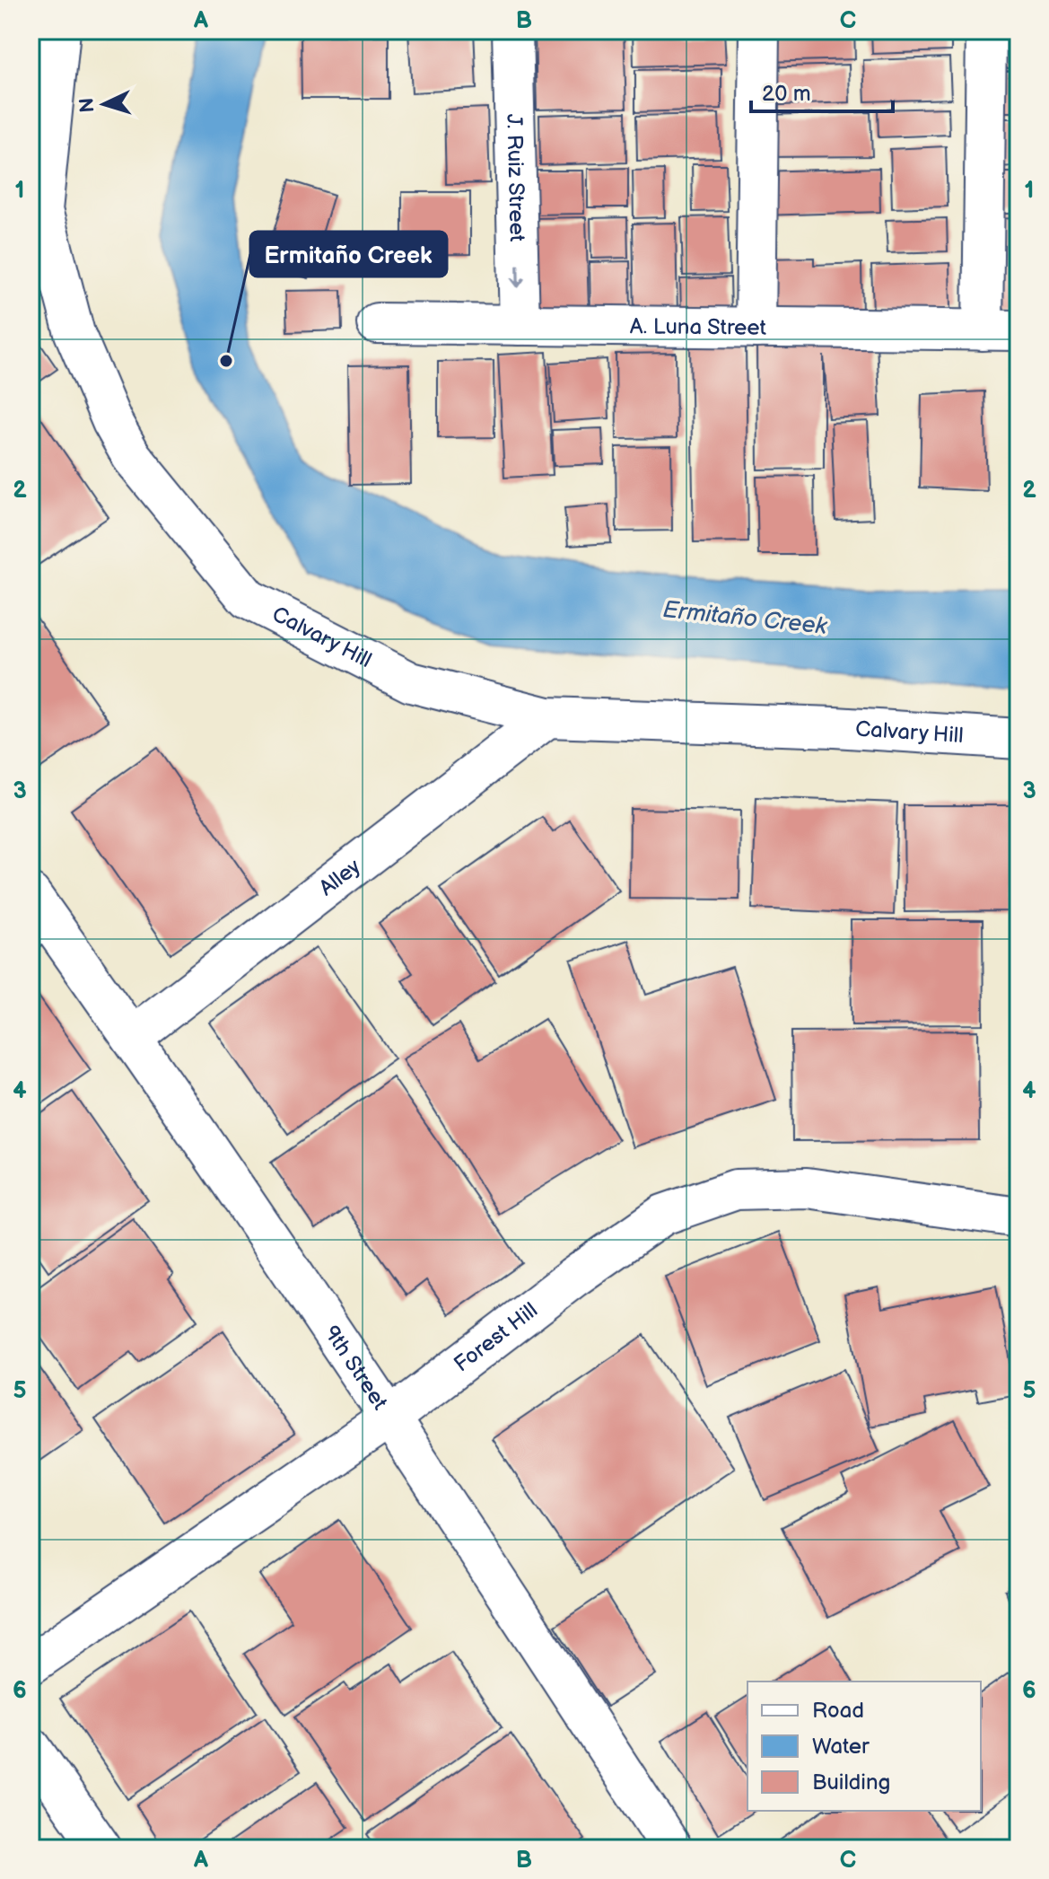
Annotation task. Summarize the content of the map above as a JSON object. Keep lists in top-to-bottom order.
{
  "streets": {
    "street": [
      "J. Ruiz Street",
      "A. Luna Street",
      "Calvary Hill",
      "Alley",
      "Forest Hill",
      "9th Street"
    ]
  },
  "crossings": [
    ["J. Ruiz Street", "A. Luna Street"],
    ["Calvary Hill", "Alley"],
    ["Alley", "9th Street"],
    ["Forest Hill", "9th Street"]
  ],
  "water": ["Ermitaño Creek"],
  "places": ["Ermitaño Creek"],
  "legend": ["Road", "Water", "Building"],
  "scale_bar": "20 m",
  "north": "left",
  "grid": {
    "columns": ["A", "B", "C"],
    "rows": [
      "1",
      "2",
      "3",
      "4",
      "5",
      "6"
    ]
  }
}
